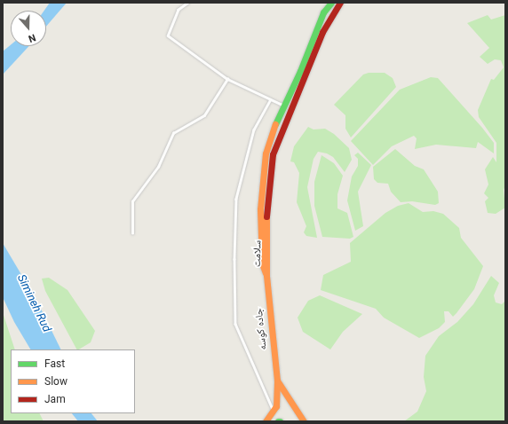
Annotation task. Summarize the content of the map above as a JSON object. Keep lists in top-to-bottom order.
{
  "streets": {
    "main road": ["سلامت", "جاده کوسه"]
  },
  "crossings": [
    ["سلامت", "جاده کوسه"]
  ],
  "water": ["Simineh Rud"],
  "legend": ["Fast", "Slow", "Jam"],
  "north": "bottom"
}
